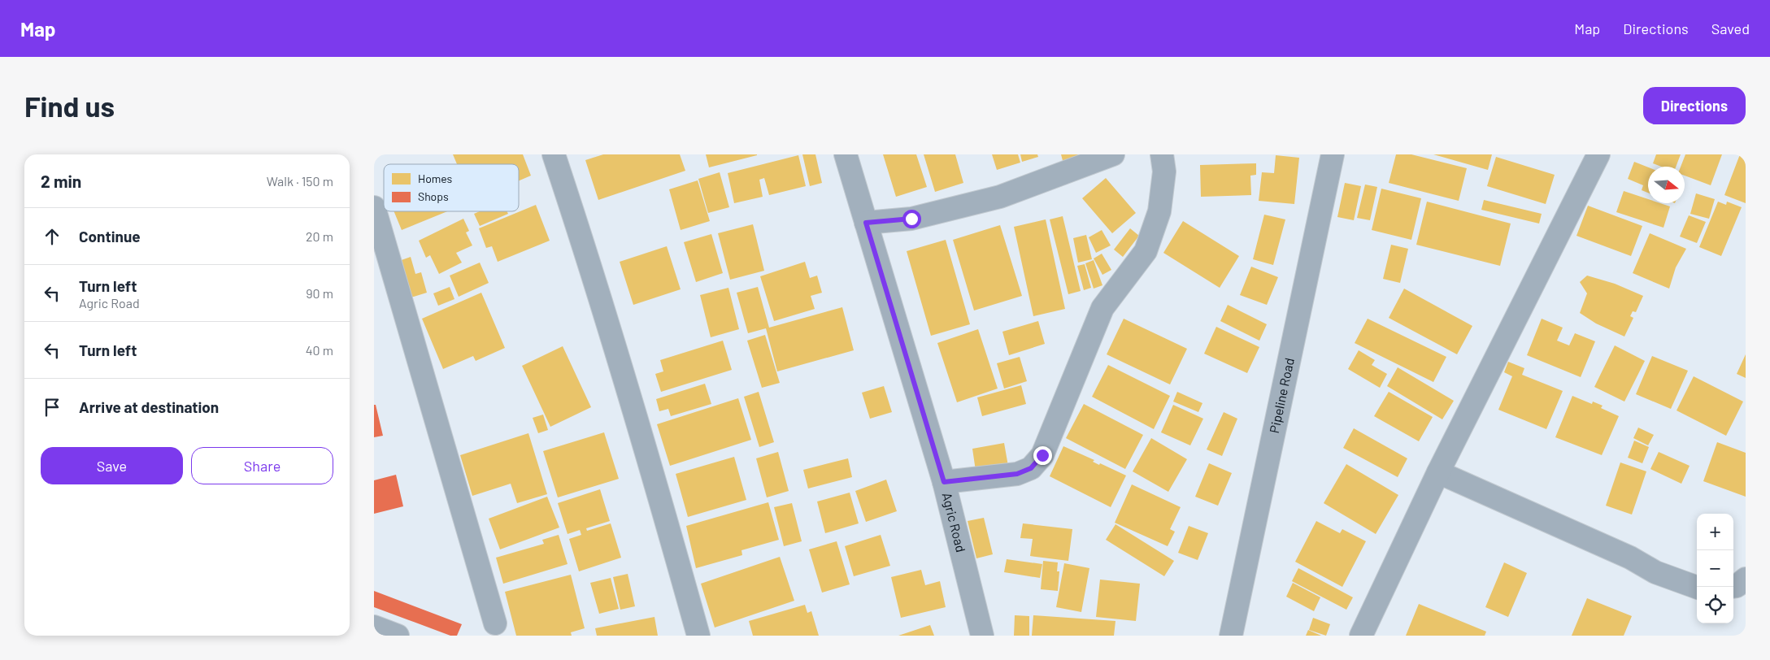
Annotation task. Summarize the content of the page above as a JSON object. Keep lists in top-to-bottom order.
{
  "streets": {
    "street": ["Pipeline Road", "Agric Road"]
  },
  "legend": ["Homes", "Shops"],
  "north": "right",
  "page": {
    "header": "Map",
    "nav": ["Map", "Directions", "Saved"],
    "buttons": [
      "Directions",
      ["Save", "Share"]
    ],
    "title": "Find us",
    "heading": ["2 min", "Walk · 150 m"],
    "list": [
      ["Continue", "20 m"],
      ["Turn left", "Agric Road", "90 m"],
      ["Turn left", "40 m"],
      "Arrive at destination"
    ],
    "map_buttons": ["+", "−"]
  }
}
